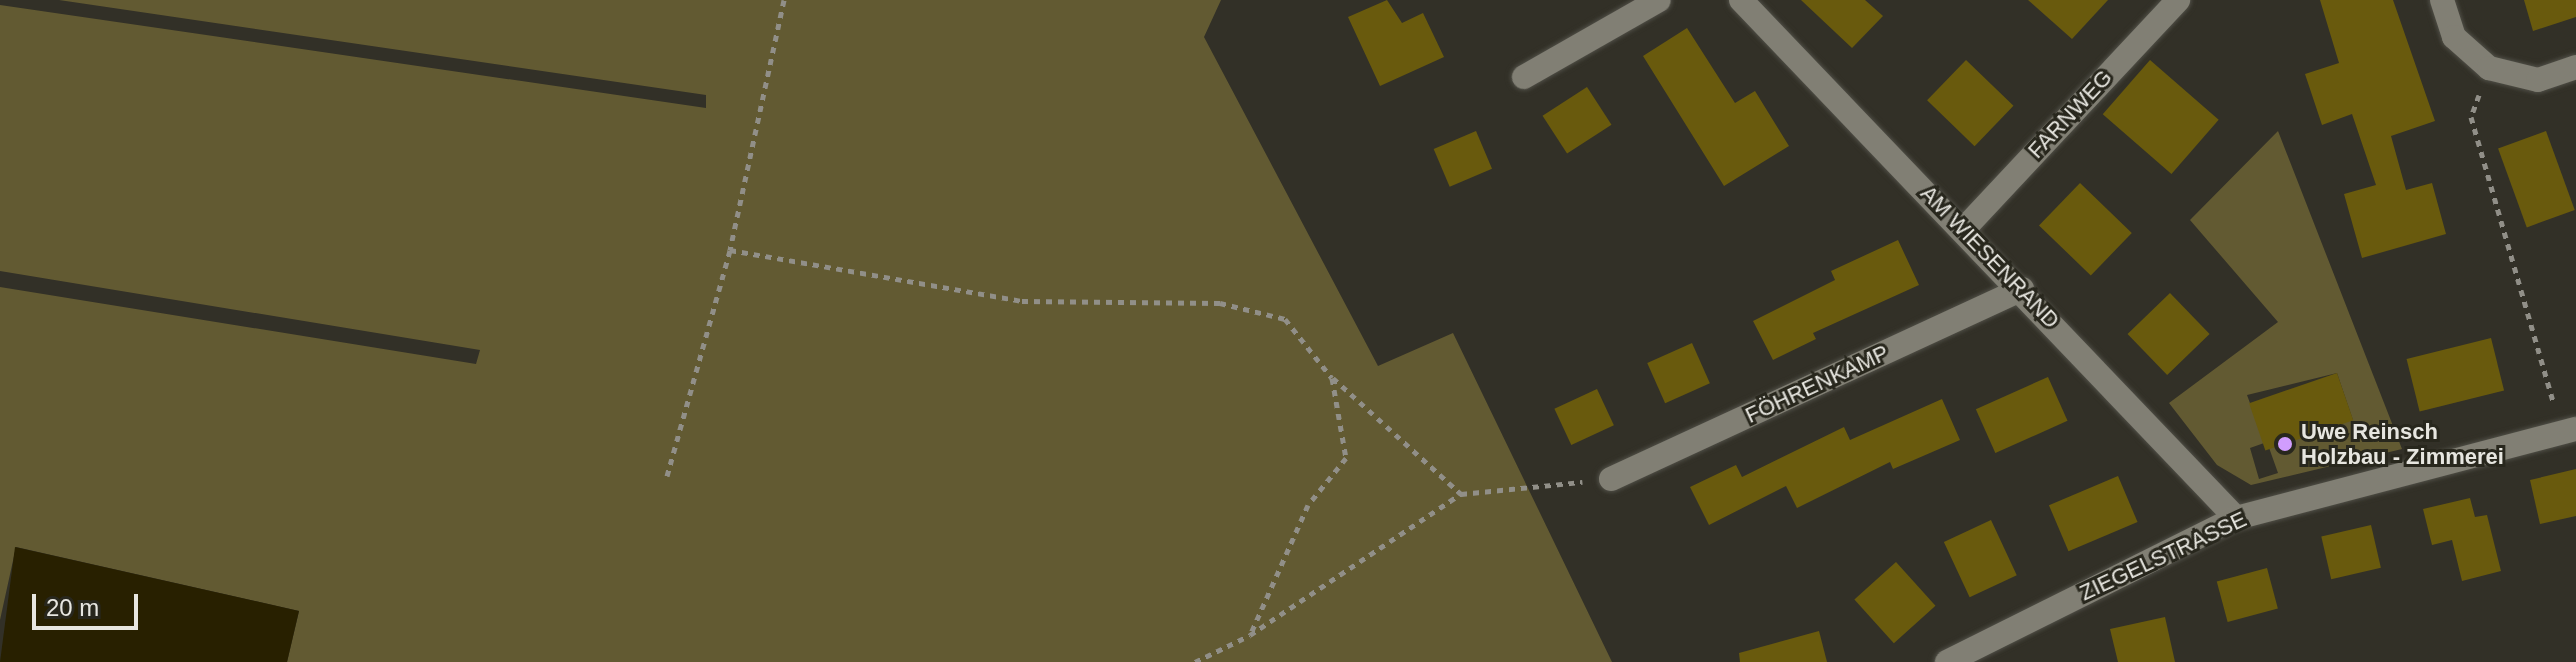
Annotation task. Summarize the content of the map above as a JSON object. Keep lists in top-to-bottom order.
{
  "streets": {
    "street": [
      "FARNWEG",
      "AM WIESENRAND",
      "FÖHRENKAMP",
      "ZIEGELSTRASSE"
    ]
  },
  "crossings": [
    ["FARNWEG", "AM WIESENRAND"],
    ["AM WIESENRAND", "FÖHRENKAMP"],
    ["AM WIESENRAND", "ZIEGELSTRASSE"]
  ],
  "places": ["Uwe Reinsch Holzbau - Zimmerei"],
  "scale_bar": "20 m"
}
